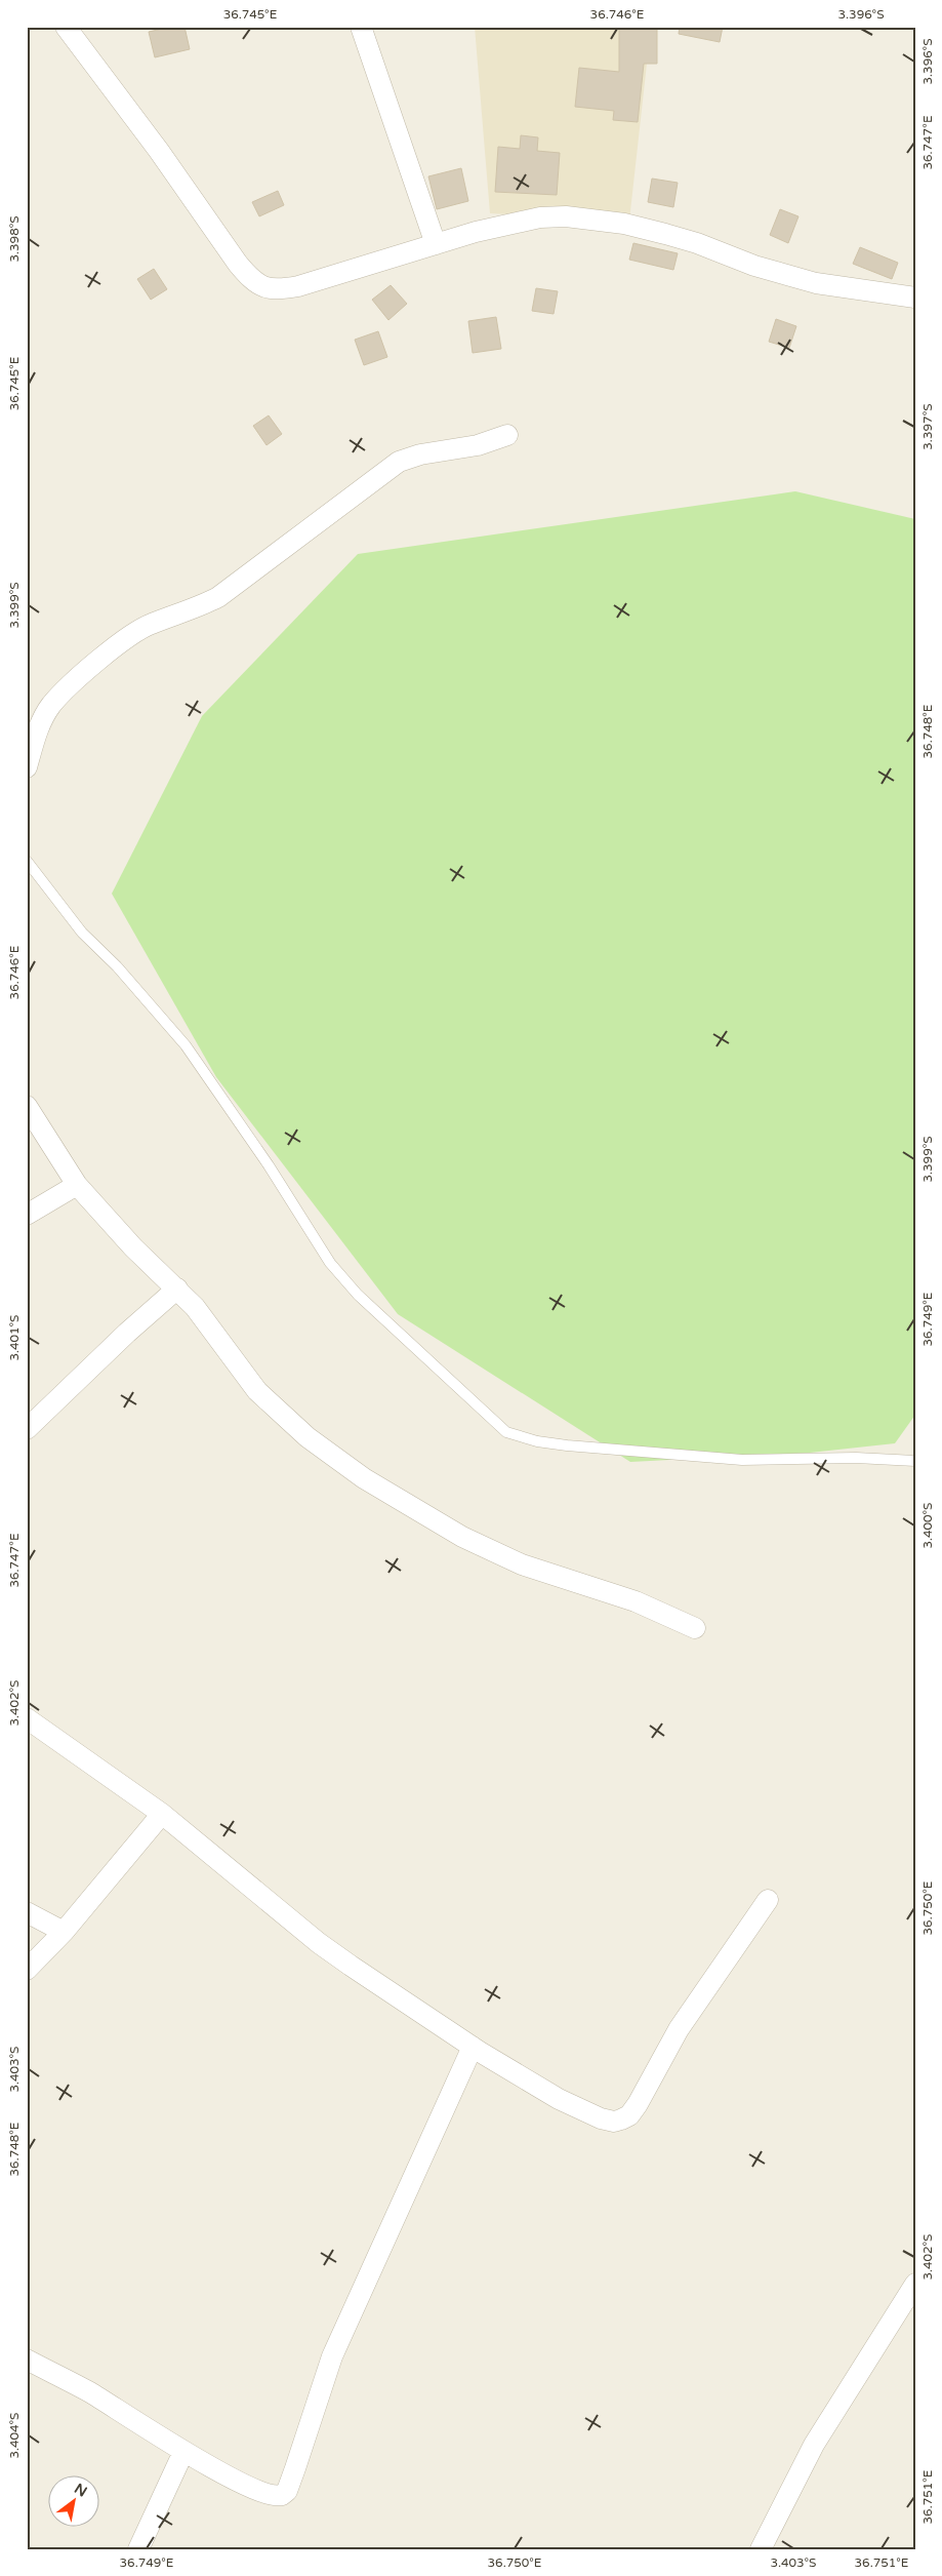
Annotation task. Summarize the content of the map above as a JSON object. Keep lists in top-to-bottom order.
{
  "north": "top right",
  "coordinates": [
    "36.745°E",
    "36.746°E",
    "3.396°S",
    "36.747°E",
    "3.398°S",
    "3.397°S",
    "3.399°S",
    "36.748°E",
    "36.749°E",
    "3.401°S",
    "3.400°S",
    "3.402°S",
    "36.750°E",
    "3.403°S",
    "3.404°S",
    "36.751°E"
  ]
}
